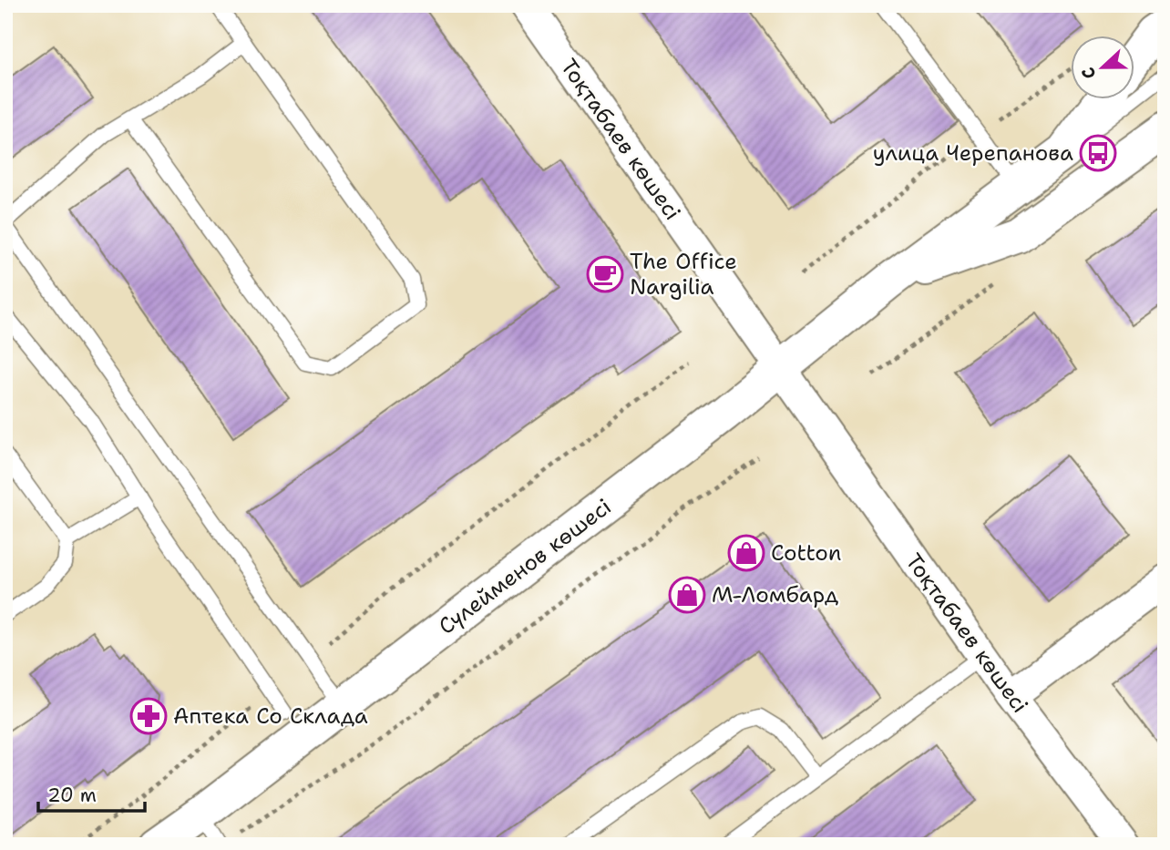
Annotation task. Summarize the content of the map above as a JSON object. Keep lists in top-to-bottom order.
{
  "streets": {
    "street": ["Тоқтабаев көшесі", "Сүлейменов көшесі"]
  },
  "crossings": [
    ["Тоқтабаев көшесі", "Сүлейменов көшесі"]
  ],
  "places": {
    "bus stop": ["улица Черепанова"],
    "cafe": ["The Office Nargilia"],
    "shop": ["Cotton", "М-Ломбард"],
    "pharmacy": ["Аптека Со Склада"]
  },
  "scale_bar": "20 m",
  "north": "left"
}
